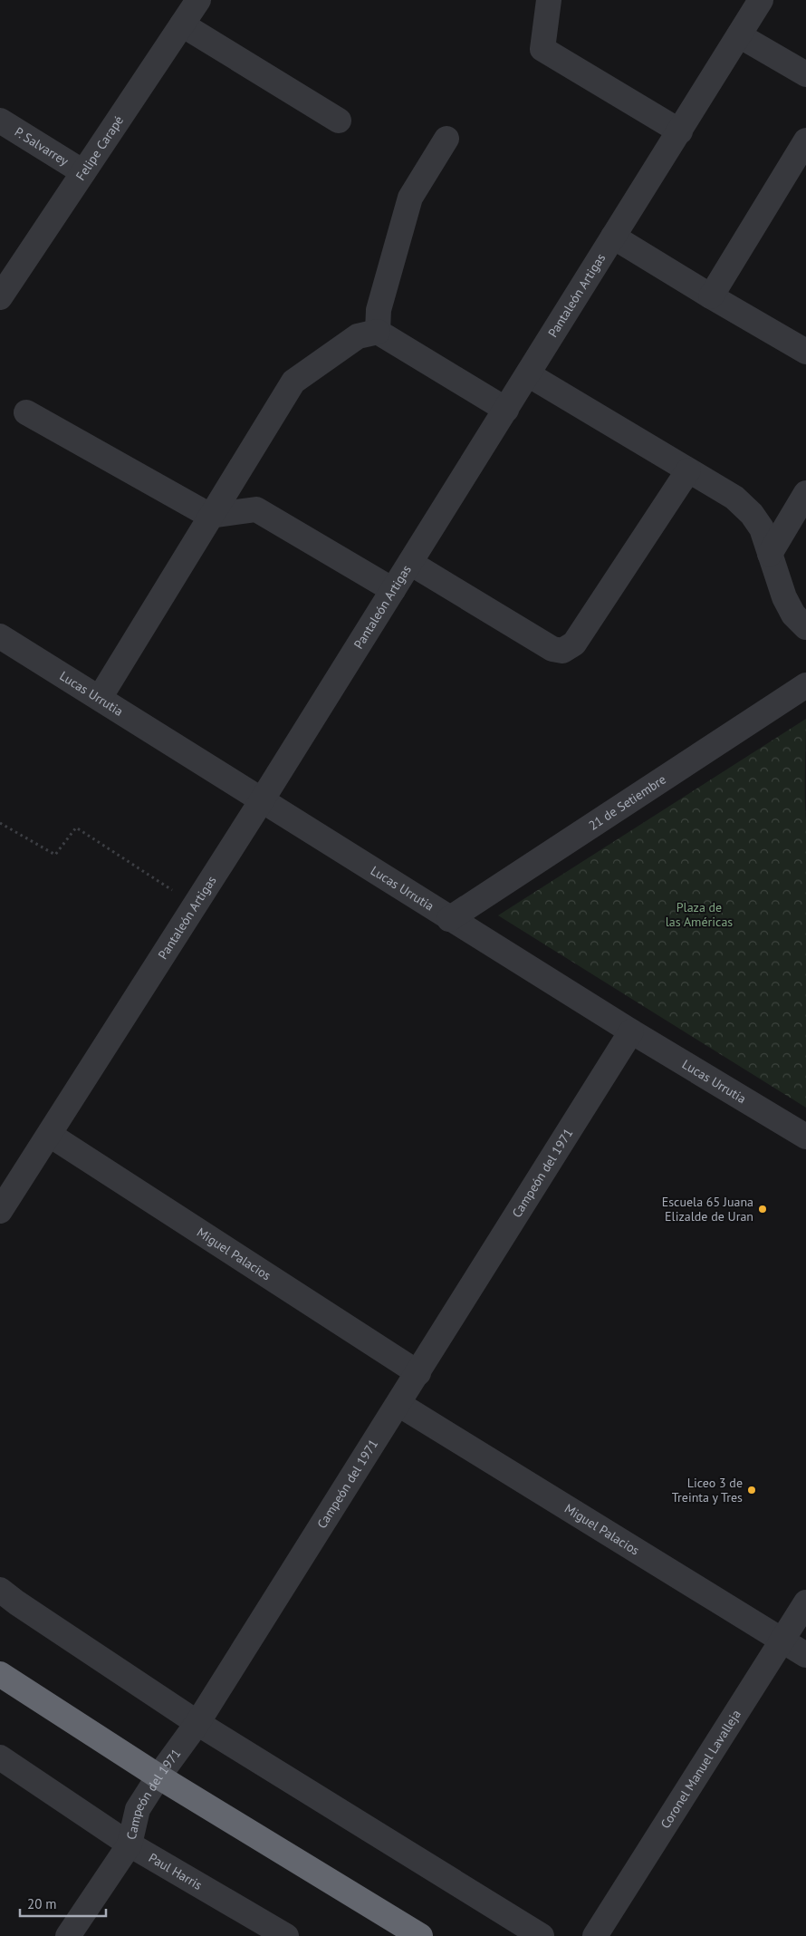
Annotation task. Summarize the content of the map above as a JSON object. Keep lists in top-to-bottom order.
{
  "streets": {
    "street": [
      "P. Salvarrey",
      "Felipe Carapé",
      "Pantaleón Artigas",
      "Lucas Urrutia",
      "21 de Setiembre",
      "Campeón del 1971",
      "Miguel Palacios",
      "Coronel Manuel Lavalleja",
      "Paul Harris"
    ]
  },
  "crossings": [
    ["P. Salvarrey", "Felipe Carapé"],
    ["Pantaleón Artigas", "Lucas Urrutia"],
    ["Pantaleón Artigas", "Miguel Palacios"],
    ["Lucas Urrutia", "21 de Setiembre"],
    ["Lucas Urrutia", "Campeón del 1971"],
    ["Campeón del 1971", "Miguel Palacios"],
    ["Campeón del 1971", "Paul Harris"],
    ["Miguel Palacios", "Coronel Manuel Lavalleja"]
  ],
  "parks": ["Plaza de las Américas"],
  "places": ["Escuela 65 Juana Elizalde de Uran", "Liceo 3 de Treinta y Tres"],
  "scale_bar": "20 m"
}
